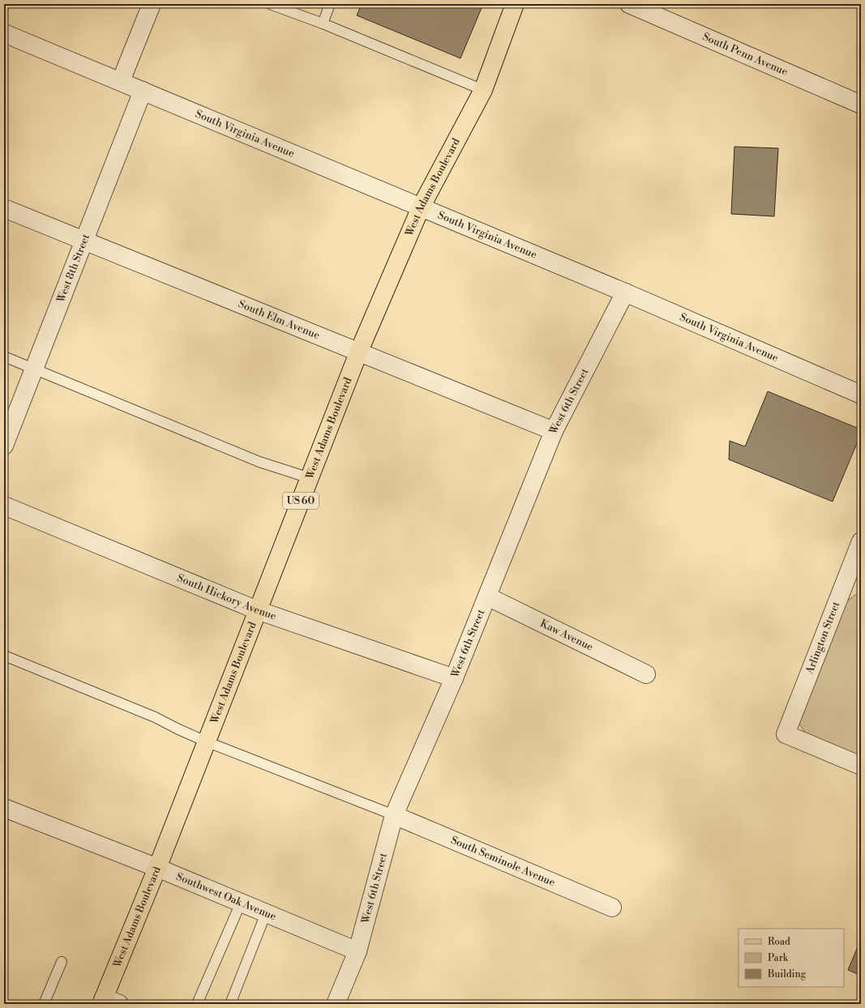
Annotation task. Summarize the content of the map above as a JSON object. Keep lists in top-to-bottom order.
{
  "streets": {
    "main road": ["West Adams Boulevard", "US 60"],
    "street": [
      "South Penn Avenue",
      "South Virginia Avenue",
      "West 8th Street",
      "South Elm Avenue",
      "West 6th Street",
      "South Hickory Avenue",
      "Kaw Avenue",
      "Arlington Street",
      "South Seminole Avenue",
      "Southwest Oak Avenue"
    ]
  },
  "crossings": [
    ["South Virginia Avenue", "West Adams Boulevard"],
    ["South Virginia Avenue", "West 8th Street"],
    ["South Virginia Avenue", "West 6th Street"],
    ["West Adams Boulevard", "South Elm Avenue"],
    ["West Adams Boulevard", "South Hickory Avenue"],
    ["West Adams Boulevard", "Southwest Oak Avenue"],
    ["West 8th Street", "South Elm Avenue"],
    ["South Elm Avenue", "West 6th Street"],
    ["West 6th Street", "South Hickory Avenue"],
    ["West 6th Street", "Kaw Avenue"],
    ["West 6th Street", "South Seminole Avenue"],
    ["West 6th Street", "Southwest Oak Avenue"]
  ],
  "legend": ["Road", "Park", "Building"]
}
